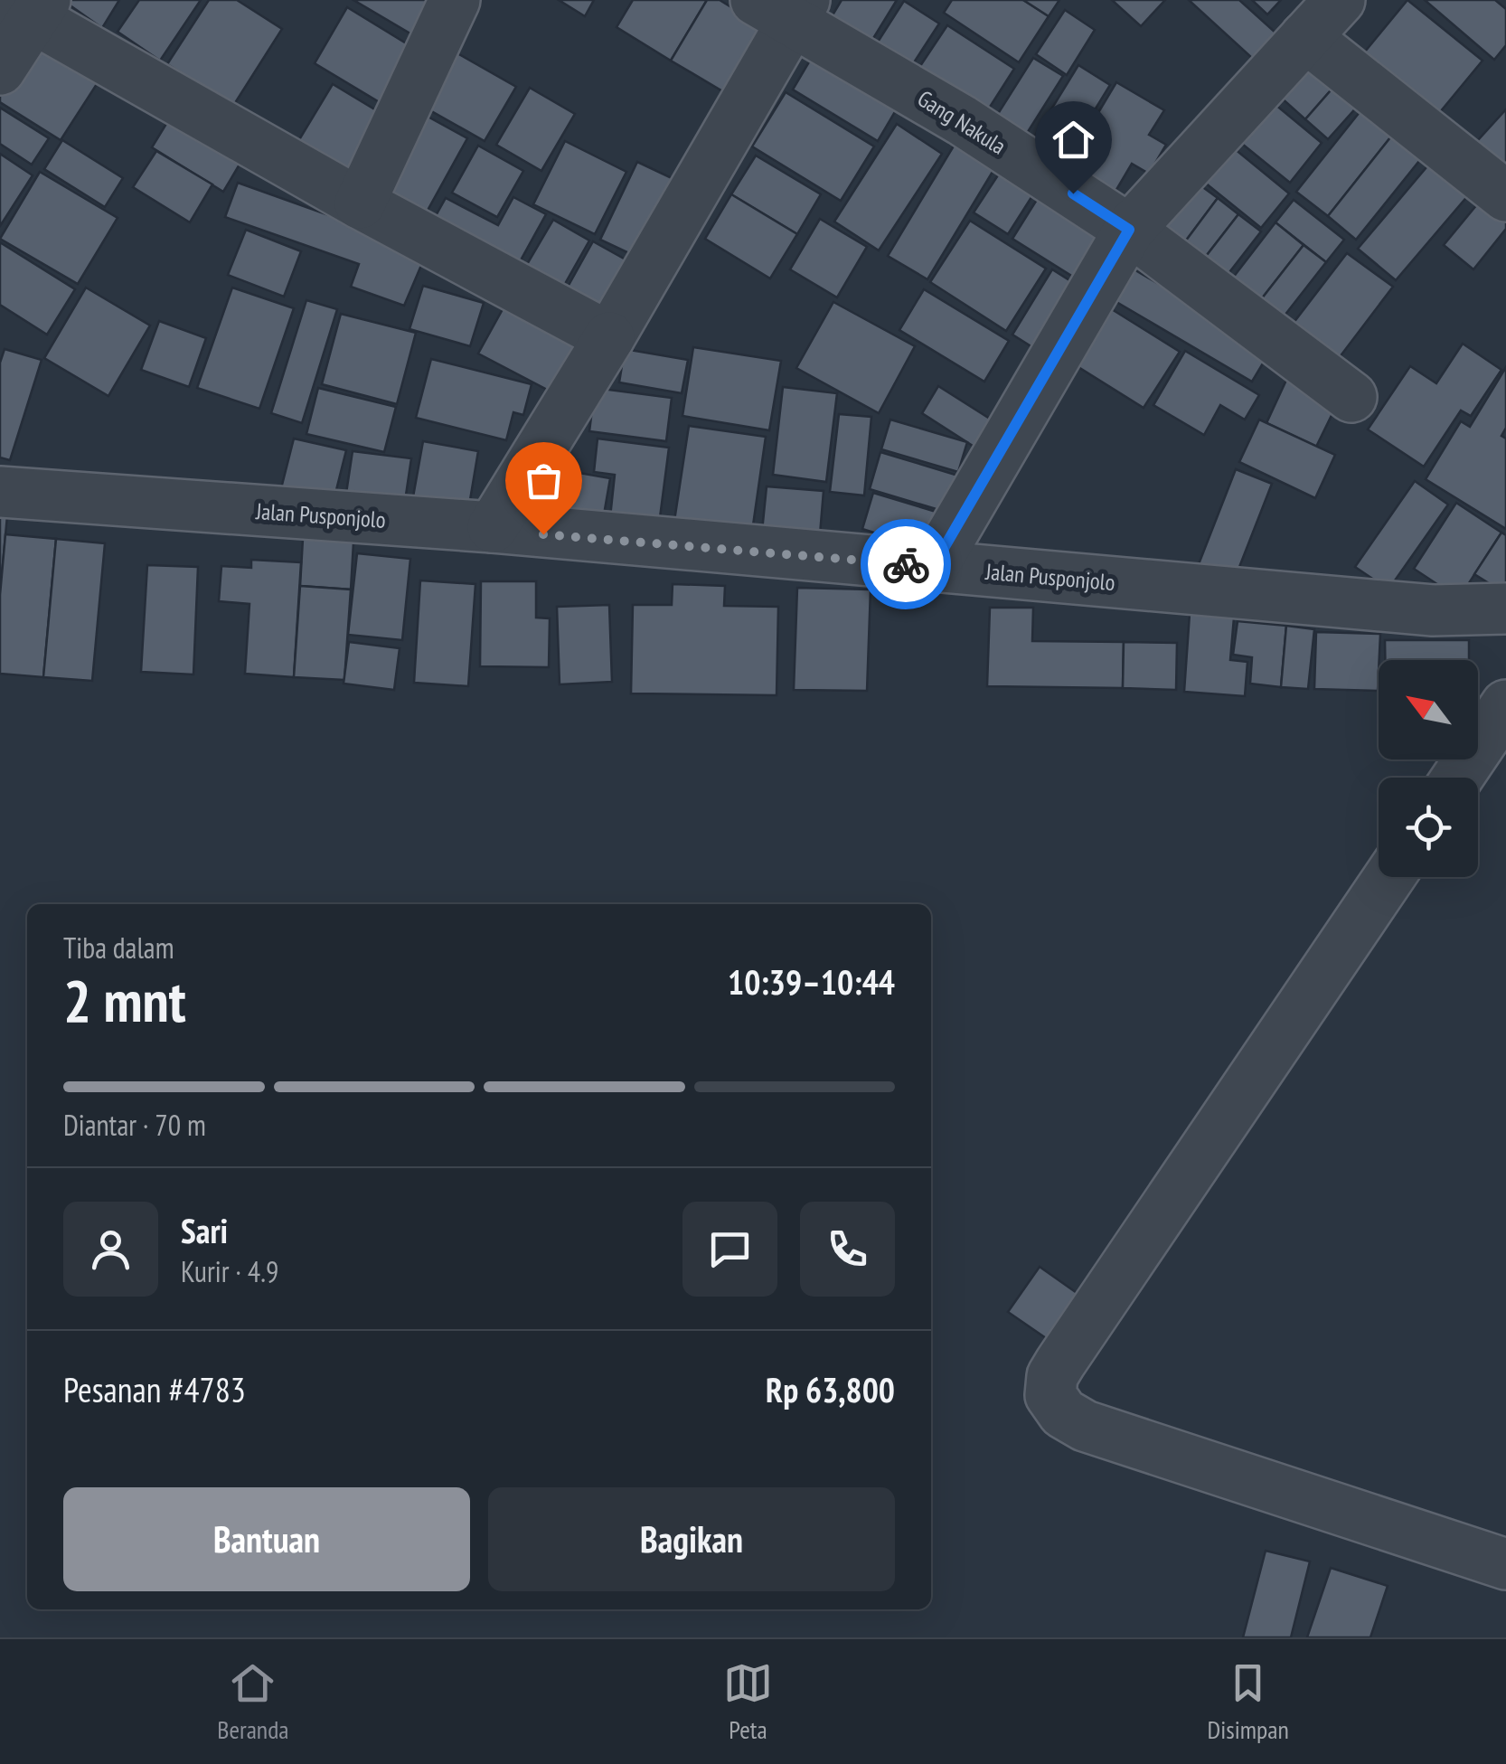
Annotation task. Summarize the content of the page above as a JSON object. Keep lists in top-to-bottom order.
{
  "streets": {
    "street": ["Gang Nakula", "Jalan Pusponjolo"]
  },
  "north": "top left",
  "page": {
    "heading": ["2 mnt", "Tiba dalam", "10:39–10:44"],
    "panel": [
      "Sari",
      "Kurir · 4.9",
      "Pesanan #4783",
      "Rp 63,800"
    ],
    "bar": "Diantar · 70 m",
    "buttons": ["Bantuan", "Bagikan"],
    "tabs": ["Beranda", "Peta", "Disimpan"]
  }
}
